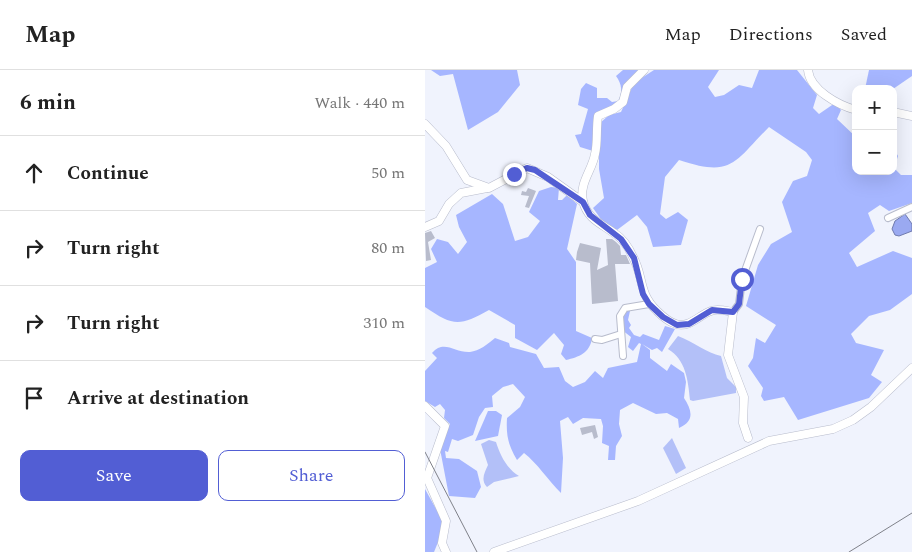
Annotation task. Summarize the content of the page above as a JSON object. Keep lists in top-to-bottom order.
{
  "page": {
    "header": "Map",
    "nav": ["Map", "Directions", "Saved"],
    "heading": ["6 min", "Walk · 440 m"],
    "map_buttons": ["+", "−"],
    "list": [
      ["Continue", "50 m"],
      ["Turn right", "80 m"],
      ["Turn right", "310 m"],
      "Arrive at destination"
    ],
    "buttons": ["Save", "Share"]
  }
}
